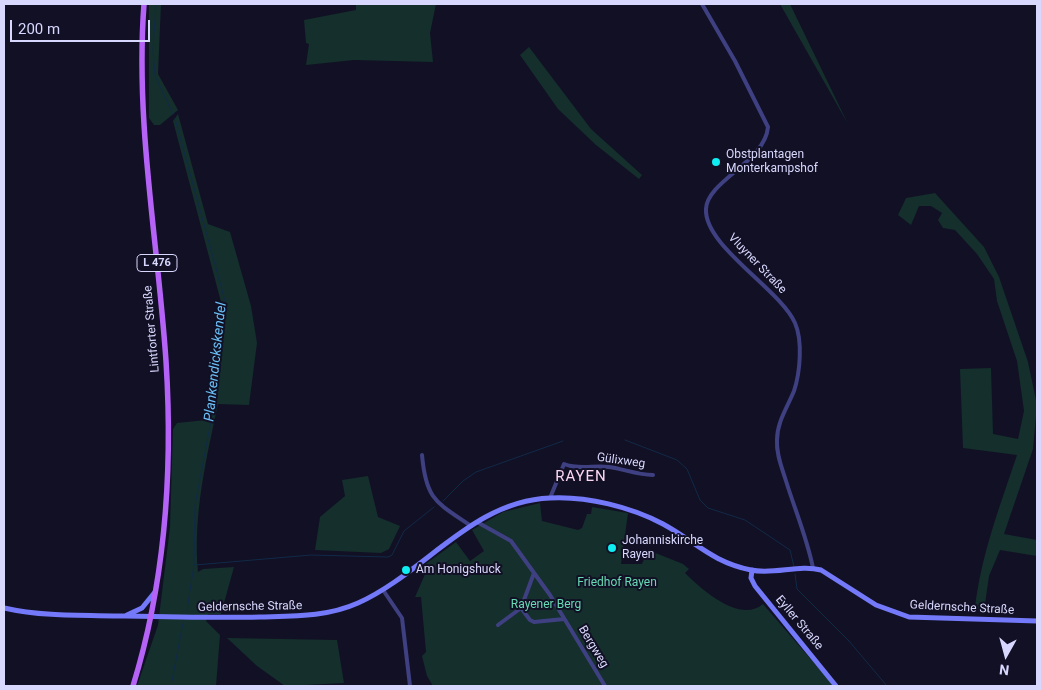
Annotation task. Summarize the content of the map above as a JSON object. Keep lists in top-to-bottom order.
{
  "streets": {
    "main road": [
      "L 476",
      "Lintforter Straße",
      "Geldernsche Straße",
      "Eyller Straße"
    ],
    "street": ["Vluyner Straße", "Gülixweg", "Bergweg"]
  },
  "crossings": [
    ["Vluyner Straße", "Geldernsche Straße"],
    ["Lintforter Straße", "Geldernsche Straße"],
    ["Gülixweg", "Geldernsche Straße"],
    ["Geldernsche Straße", "Eyller Straße"],
    ["Geldernsche Straße", "Bergweg"]
  ],
  "districts": ["RAYEN"],
  "water": ["Plankendickskendel"],
  "parks": ["Friedhof Rayen", "Rayener Berg"],
  "places": ["Obstplantagen Monterkampshof", "Johanniskirche Rayen", "Am Honigshuck"],
  "scale_bar": "200 m",
  "north": "bottom"
}
